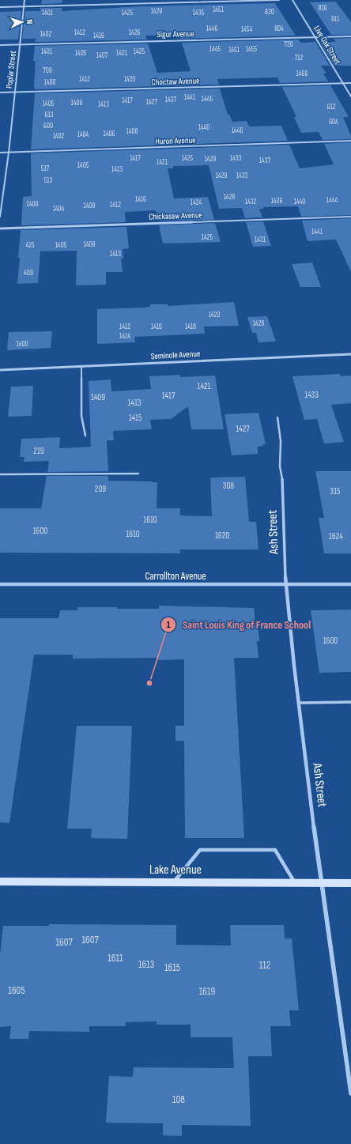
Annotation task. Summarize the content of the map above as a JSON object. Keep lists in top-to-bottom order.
{
  "streets": {
    "main road": ["Lake Avenue"],
    "street": [
      "Sigur Avenue",
      "Live Oak Street",
      "Poplar Street",
      "Choctaw Avenue",
      "Huron Avenue",
      "Chickasaw Avenue",
      "Seminole Avenue",
      "Ash Street",
      "Carrollton Avenue"
    ]
  },
  "crossings": [
    ["Sigur Avenue", "Live Oak Street"],
    ["Sigur Avenue", "Poplar Street"],
    ["Live Oak Street", "Choctaw Avenue"],
    ["Poplar Street", "Choctaw Avenue"],
    ["Poplar Street", "Huron Avenue"],
    ["Ash Street", "Carrollton Avenue"],
    ["Ash Street", "Lake Avenue"]
  ],
  "places": ["Saint Louis King of France School"],
  "house_numbers": [
    "819",
    "1451",
    "1429",
    "820",
    "1401",
    "1425",
    "1435",
    "811",
    "1446",
    "804",
    "1454",
    "1412",
    "1426",
    "1402",
    "1416",
    "720",
    "1445",
    "1455",
    "1451",
    "1401",
    "1425",
    "1405",
    "1421",
    "1407",
    "712",
    "709",
    "1466",
    "1412",
    "1420",
    "1400",
    "1441",
    "1445",
    "1437",
    "1417",
    "1427",
    "1409",
    "1405",
    "1413",
    "612",
    "613",
    "604",
    "609",
    "1440",
    "1446",
    "1408",
    "1406",
    "1404",
    "1402",
    "1417",
    "1425",
    "1433",
    "1429",
    "1437",
    "1421",
    "1405",
    "517",
    "1413",
    "1429",
    "1433",
    "513",
    "1428",
    "1416",
    "1444",
    "1436",
    "1432",
    "1440",
    "1424",
    "1400",
    "1412",
    "1408",
    "1404",
    "1441",
    "1425",
    "1431",
    "1409",
    "425",
    "1405",
    "1413",
    "409",
    "1420",
    "1428",
    "1412",
    "1416",
    "1418",
    "1414",
    "1400",
    "1421",
    "1433",
    "1417",
    "1409",
    "1413",
    "1415",
    "1427",
    "219",
    "308",
    "209",
    "315",
    "1610",
    "1600",
    "1610",
    "1620",
    "1624",
    "1600",
    "1607",
    "1607",
    "1611",
    "1613",
    "112",
    "1615",
    "1605",
    "1619",
    "108"
  ],
  "north": "right"
}
